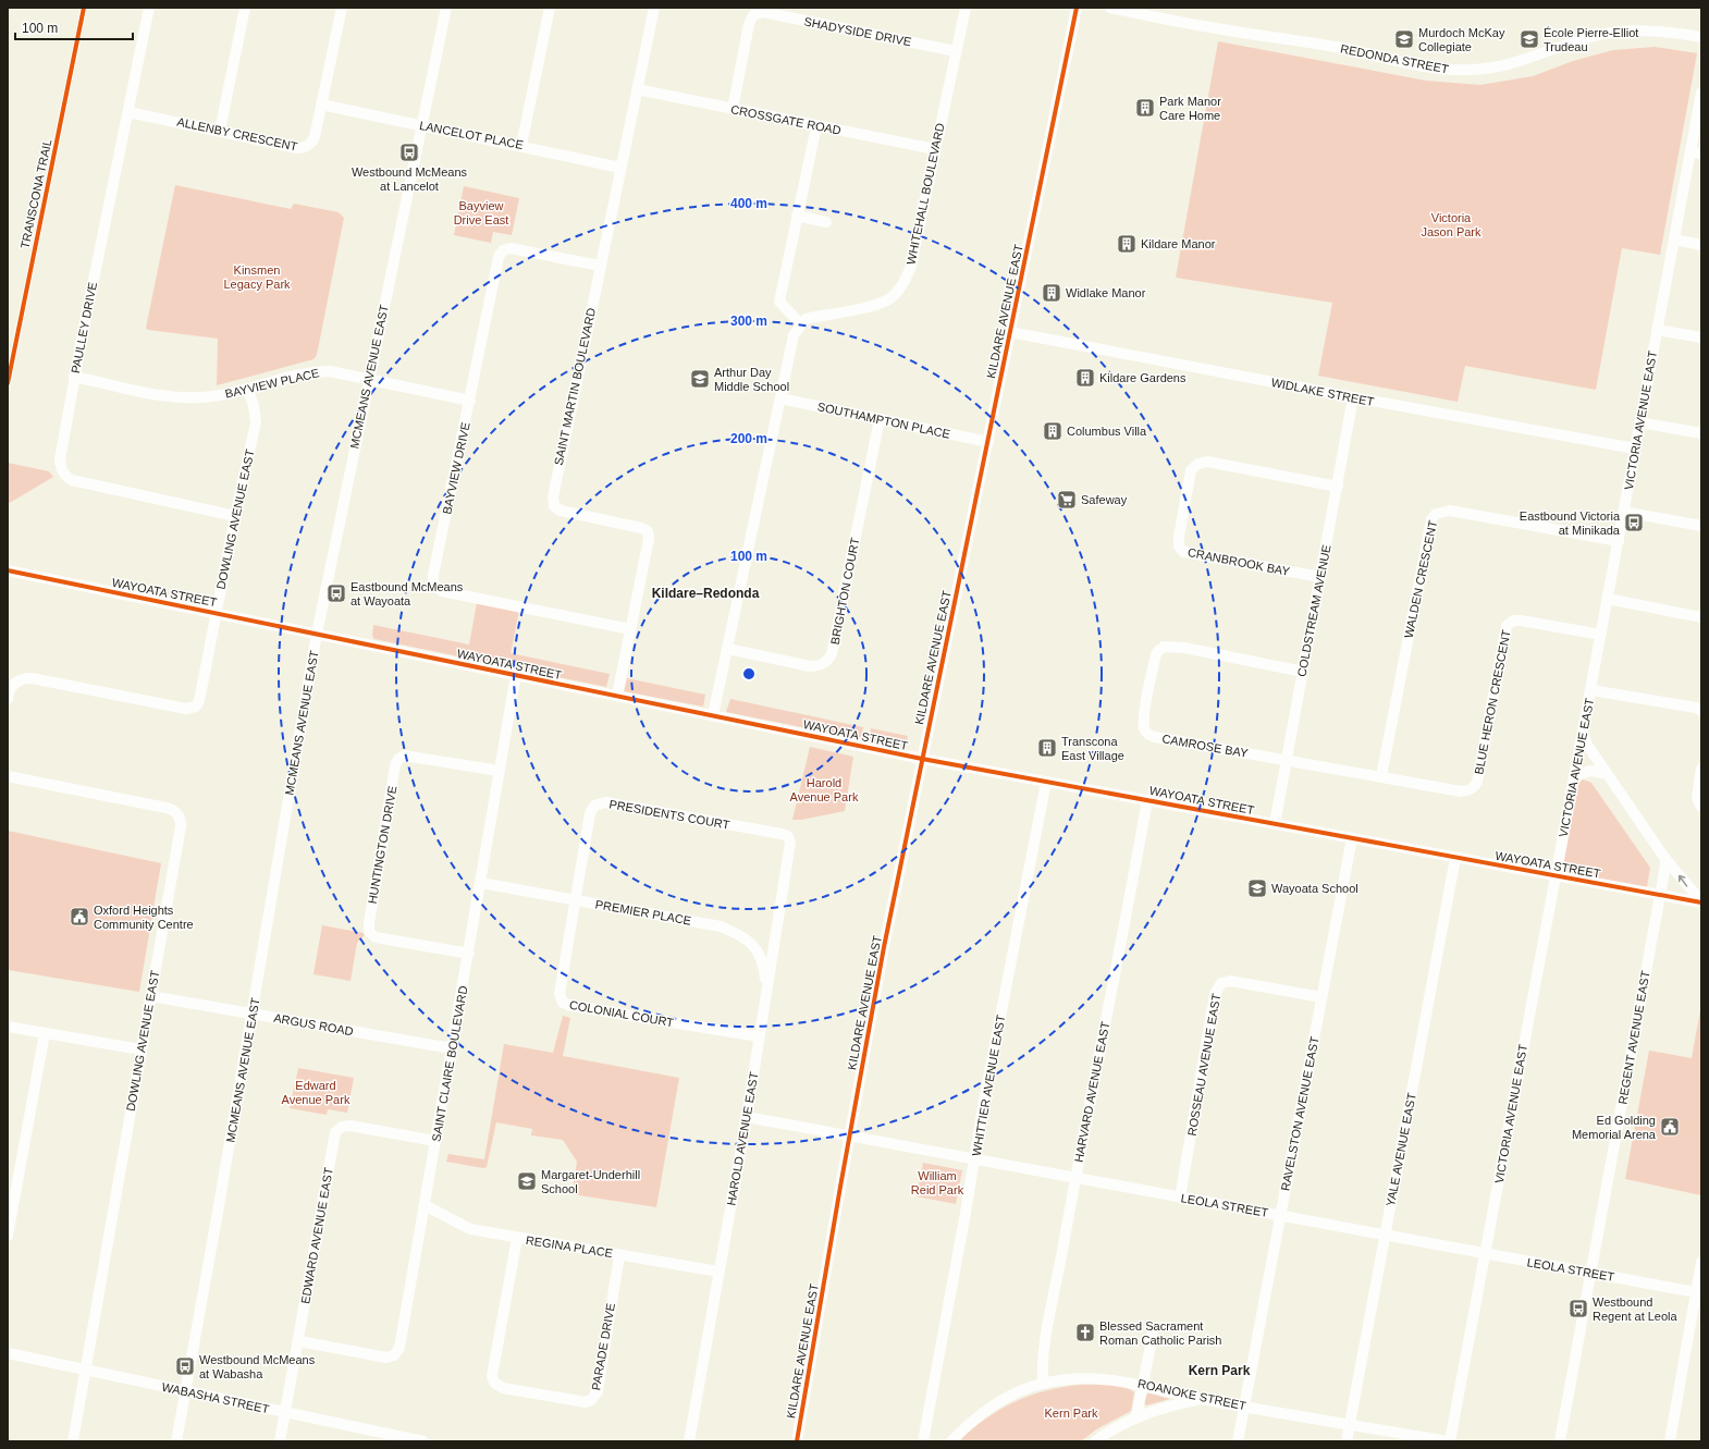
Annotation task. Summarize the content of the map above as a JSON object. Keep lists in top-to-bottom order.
{
  "streets": {
    "street": [
      "SHADYSIDE DRIVE",
      "REDONDA STREET",
      "CROSSGATE ROAD",
      "ALLENBY CRESCENT",
      "LANCELOT PLACE",
      "WHITEHALL BOULEVARD",
      "KILDARE AVENUE EAST",
      "PAULLEY DRIVE",
      "MCMEANS AVENUE EAST",
      "BAYVIEW PLACE",
      "SAINT MARTIN BOULEVARD",
      "WIDLAKE STREET",
      "SOUTHAMPTON PLACE",
      "VICTORIA AVENUE EAST",
      "BAYVIEW DRIVE",
      "DOWLING AVENUE EAST",
      "CRANBROOK BAY",
      "WALDEN CRESCENT",
      "BRIGHTON COURT",
      "WAYOATA STREET",
      "COLDSTREAM AVENUE",
      "BLUE HERON CRESCENT",
      "CAMROSE BAY",
      "PRESIDENTS COURT",
      "HUNTINGTON DRIVE",
      "PREMIER PLACE",
      "COLONIAL COURT",
      "ARGUS ROAD",
      "REGENT AVENUE EAST",
      "SAINT CLAIRE BOULEVARD",
      "ROSSEAU AVENUE EAST",
      "WHITTIER AVENUE EAST",
      "HARVARD AVENUE EAST",
      "RAVELSTON AVENUE EAST",
      "HAROLD AVENUE EAST",
      "YALE AVENUE EAST",
      "LEOLA STREET",
      "EDWARD AVENUE EAST",
      "REGINA PLACE",
      "PARADE DRIVE",
      "ROANOKE STREET",
      "WABASHA STREET"
    ],
    "cycle path": ["TRANSCONA TRAIL"]
  },
  "crossings": [
    ["SHADYSIDE DRIVE", "CROSSGATE ROAD"],
    ["SHADYSIDE DRIVE", "WHITEHALL BOULEVARD"],
    ["CROSSGATE ROAD", "WHITEHALL BOULEVARD"],
    ["CROSSGATE ROAD", "SAINT MARTIN BOULEVARD"],
    ["ALLENBY CRESCENT", "LANCELOT PLACE"],
    ["ALLENBY CRESCENT", "PAULLEY DRIVE"],
    ["LANCELOT PLACE", "MCMEANS AVENUE EAST"],
    ["LANCELOT PLACE", "SAINT MARTIN BOULEVARD"],
    ["KILDARE AVENUE EAST", "WIDLAKE STREET"],
    ["KILDARE AVENUE EAST", "SOUTHAMPTON PLACE"],
    ["KILDARE AVENUE EAST", "WAYOATA STREET"],
    ["KILDARE AVENUE EAST", "LEOLA STREET"],
    ["PAULLEY DRIVE", "BAYVIEW PLACE"],
    ["PAULLEY DRIVE", "DOWLING AVENUE EAST"],
    ["MCMEANS AVENUE EAST", "BAYVIEW PLACE"],
    ["MCMEANS AVENUE EAST", "WAYOATA STREET"],
    ["MCMEANS AVENUE EAST", "ARGUS ROAD"],
    ["MCMEANS AVENUE EAST", "WABASHA STREET"],
    ["BAYVIEW PLACE", "BAYVIEW DRIVE"],
    ["BAYVIEW PLACE", "DOWLING AVENUE EAST"],
    ["SAINT MARTIN BOULEVARD", "BAYVIEW DRIVE"],
    ["SAINT MARTIN BOULEVARD", "WAYOATA STREET"],
    ["WIDLAKE STREET", "VICTORIA AVENUE EAST"],
    ["WIDLAKE STREET", "COLDSTREAM AVENUE"],
    ["SOUTHAMPTON PLACE", "BRIGHTON COURT"],
    ["VICTORIA AVENUE EAST", "WALDEN CRESCENT"],
    ["VICTORIA AVENUE EAST", "WAYOATA STREET"],
    ["VICTORIA AVENUE EAST", "BLUE HERON CRESCENT"],
    ["VICTORIA AVENUE EAST", "LEOLA STREET"],
    ["VICTORIA AVENUE EAST", "ROANOKE STREET"],
    ["DOWLING AVENUE EAST", "WAYOATA STREET"],
    ["DOWLING AVENUE EAST", "ARGUS ROAD"],
    ["DOWLING AVENUE EAST", "WABASHA STREET"],
    ["CRANBROOK BAY", "COLDSTREAM AVENUE"],
    ["WALDEN CRESCENT", "BLUE HERON CRESCENT"],
    ["WAYOATA STREET", "COLDSTREAM AVENUE"],
    ["WAYOATA STREET", "REGENT AVENUE EAST"],
    ["WAYOATA STREET", "SAINT CLAIRE BOULEVARD"],
    ["WAYOATA STREET", "WHITTIER AVENUE EAST"],
    ["WAYOATA STREET", "HARVARD AVENUE EAST"],
    ["WAYOATA STREET", "RAVELSTON AVENUE EAST"],
    ["WAYOATA STREET", "YALE AVENUE EAST"],
    ["COLDSTREAM AVENUE", "BLUE HERON CRESCENT"],
    ["COLDSTREAM AVENUE", "CAMROSE BAY"],
    ["BLUE HERON CRESCENT", "CAMROSE BAY"],
    ["PRESIDENTS COURT", "PREMIER PLACE"],
    ["PRESIDENTS COURT", "COLONIAL COURT"],
    ["PRESIDENTS COURT", "HAROLD AVENUE EAST"],
    ["HUNTINGTON DRIVE", "SAINT CLAIRE BOULEVARD"],
    ["PREMIER PLACE", "COLONIAL COURT"],
    ["PREMIER PLACE", "SAINT CLAIRE BOULEVARD"],
    ["PREMIER PLACE", "HAROLD AVENUE EAST"],
    ["COLONIAL COURT", "HAROLD AVENUE EAST"],
    ["ARGUS ROAD", "SAINT CLAIRE BOULEVARD"],
    ["REGENT AVENUE EAST", "LEOLA STREET"],
    ["SAINT CLAIRE BOULEVARD", "EDWARD AVENUE EAST"],
    ["SAINT CLAIRE BOULEVARD", "REGINA PLACE"],
    ["ROSSEAU AVENUE EAST", "RAVELSTON AVENUE EAST"],
    ["ROSSEAU AVENUE EAST", "LEOLA STREET"],
    ["WHITTIER AVENUE EAST", "LEOLA STREET"],
    ["HARVARD AVENUE EAST", "LEOLA STREET"],
    ["HARVARD AVENUE EAST", "ROANOKE STREET"],
    ["RAVELSTON AVENUE EAST", "LEOLA STREET"],
    ["RAVELSTON AVENUE EAST", "ROANOKE STREET"],
    ["HAROLD AVENUE EAST", "LEOLA STREET"],
    ["HAROLD AVENUE EAST", "REGINA PLACE"],
    ["YALE AVENUE EAST", "LEOLA STREET"],
    ["YALE AVENUE EAST", "ROANOKE STREET"],
    ["EDWARD AVENUE EAST", "WABASHA STREET"],
    ["REGINA PLACE", "PARADE DRIVE"]
  ],
  "districts": ["Kildare–Redonda", "Kern Park"],
  "parks": [
    "Bayview Drive East",
    "Victoria Jason Park",
    "Kinsmen Legacy Park",
    "Harold Avenue Park",
    "Edward Avenue Park",
    "William Reid Park",
    "Kern Park"
  ],
  "places": {
    "school or university": [
      "Murdoch McKay Collegiate",
      "École Pierre-Elliot Trudeau",
      "Arthur Day Middle School",
      "Wayoata School",
      "Margaret-Underhill School"
    ],
    "building": [
      "Park Manor Care Home",
      "Kildare Manor",
      "Widlake Manor",
      "Kildare Gardens",
      "Columbus Villa",
      "Transcona East Village"
    ],
    "bus stop": [
      "Westbound McMeans at Lancelot",
      "Eastbound Victoria at Minikada",
      "Eastbound McMeans at Wayoata",
      "Westbound Regent at Leola",
      "Westbound McMeans at Wabasha"
    ],
    "supermarket": ["Safeway"],
    "public building": ["Oxford Heights Community Centre", "Ed Golding Memorial Arena"],
    "church": ["Blessed Sacrament Roman Catholic Parish"]
  },
  "scale_bar": "100 m",
  "rings": [
    "400 m",
    "300 m",
    "200 m",
    "100 m"
  ]
}
